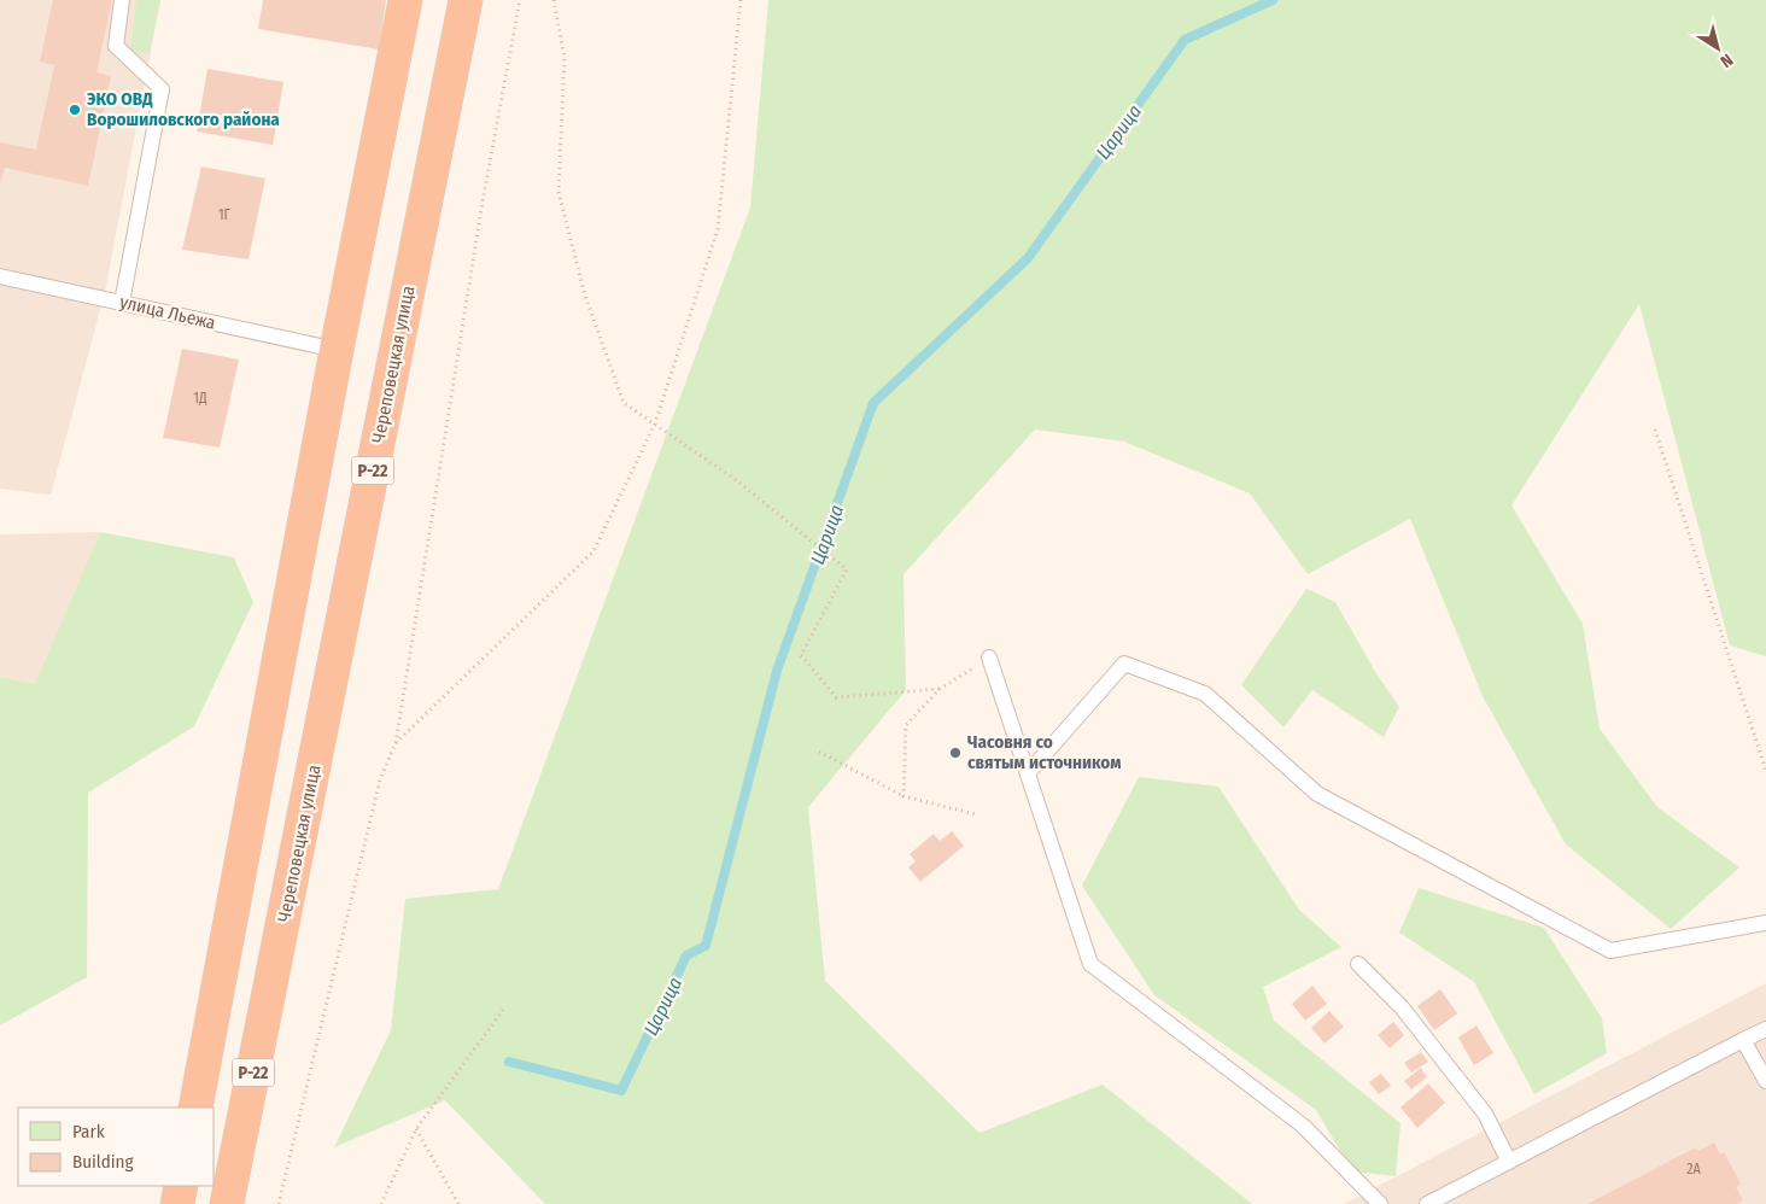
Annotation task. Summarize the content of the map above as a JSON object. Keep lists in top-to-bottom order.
{
  "streets": {
    "highway": ["Череповецкая улица", "Р-22"],
    "lane": ["улица Льежа"]
  },
  "crossings": [
    ["улица Льежа", "Р-22"]
  ],
  "water": ["Царица"],
  "places": ["ЭКО ОВД Ворошиловского района", "Часовня со святым источником"],
  "house_numbers": ["1Г", "1Д", "2А"],
  "legend": ["Park", "Building"],
  "north": "bottom right"
}
